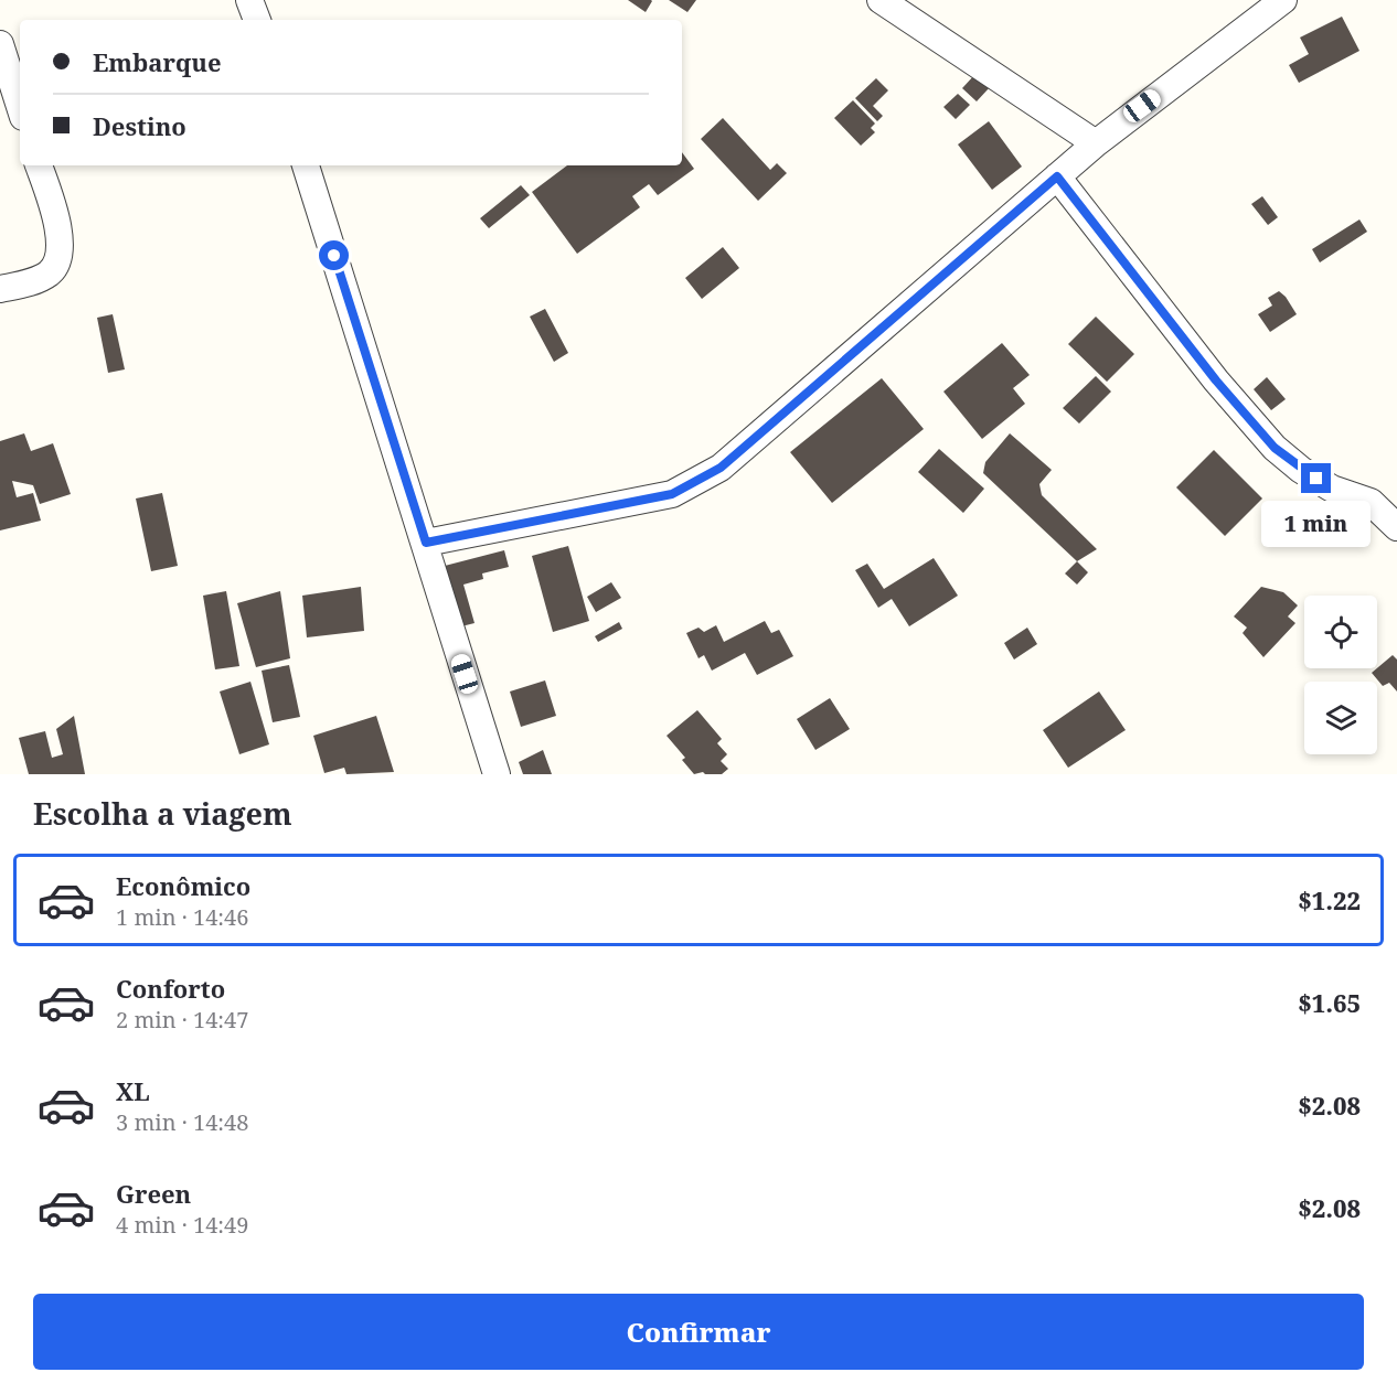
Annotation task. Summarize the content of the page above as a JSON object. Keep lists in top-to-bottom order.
{
  "page": {
    "banner": ["Embarque", "Destino"],
    "bubble": "1 min",
    "heading": "Escolha a viagem",
    "list": [
      {
        "name": "Econômico",
        "note": "1 min · 14:46",
        "value": "$1.22"
      },
      {
        "name": "Conforto",
        "note": "2 min · 14:47",
        "value": "$1.65"
      },
      {
        "name": "XL",
        "note": "3 min · 14:48",
        "value": "$2.08"
      },
      {
        "name": "Green",
        "note": "4 min · 14:49",
        "value": "$2.08"
      }
    ],
    "buttons": "Confirmar"
  }
}
